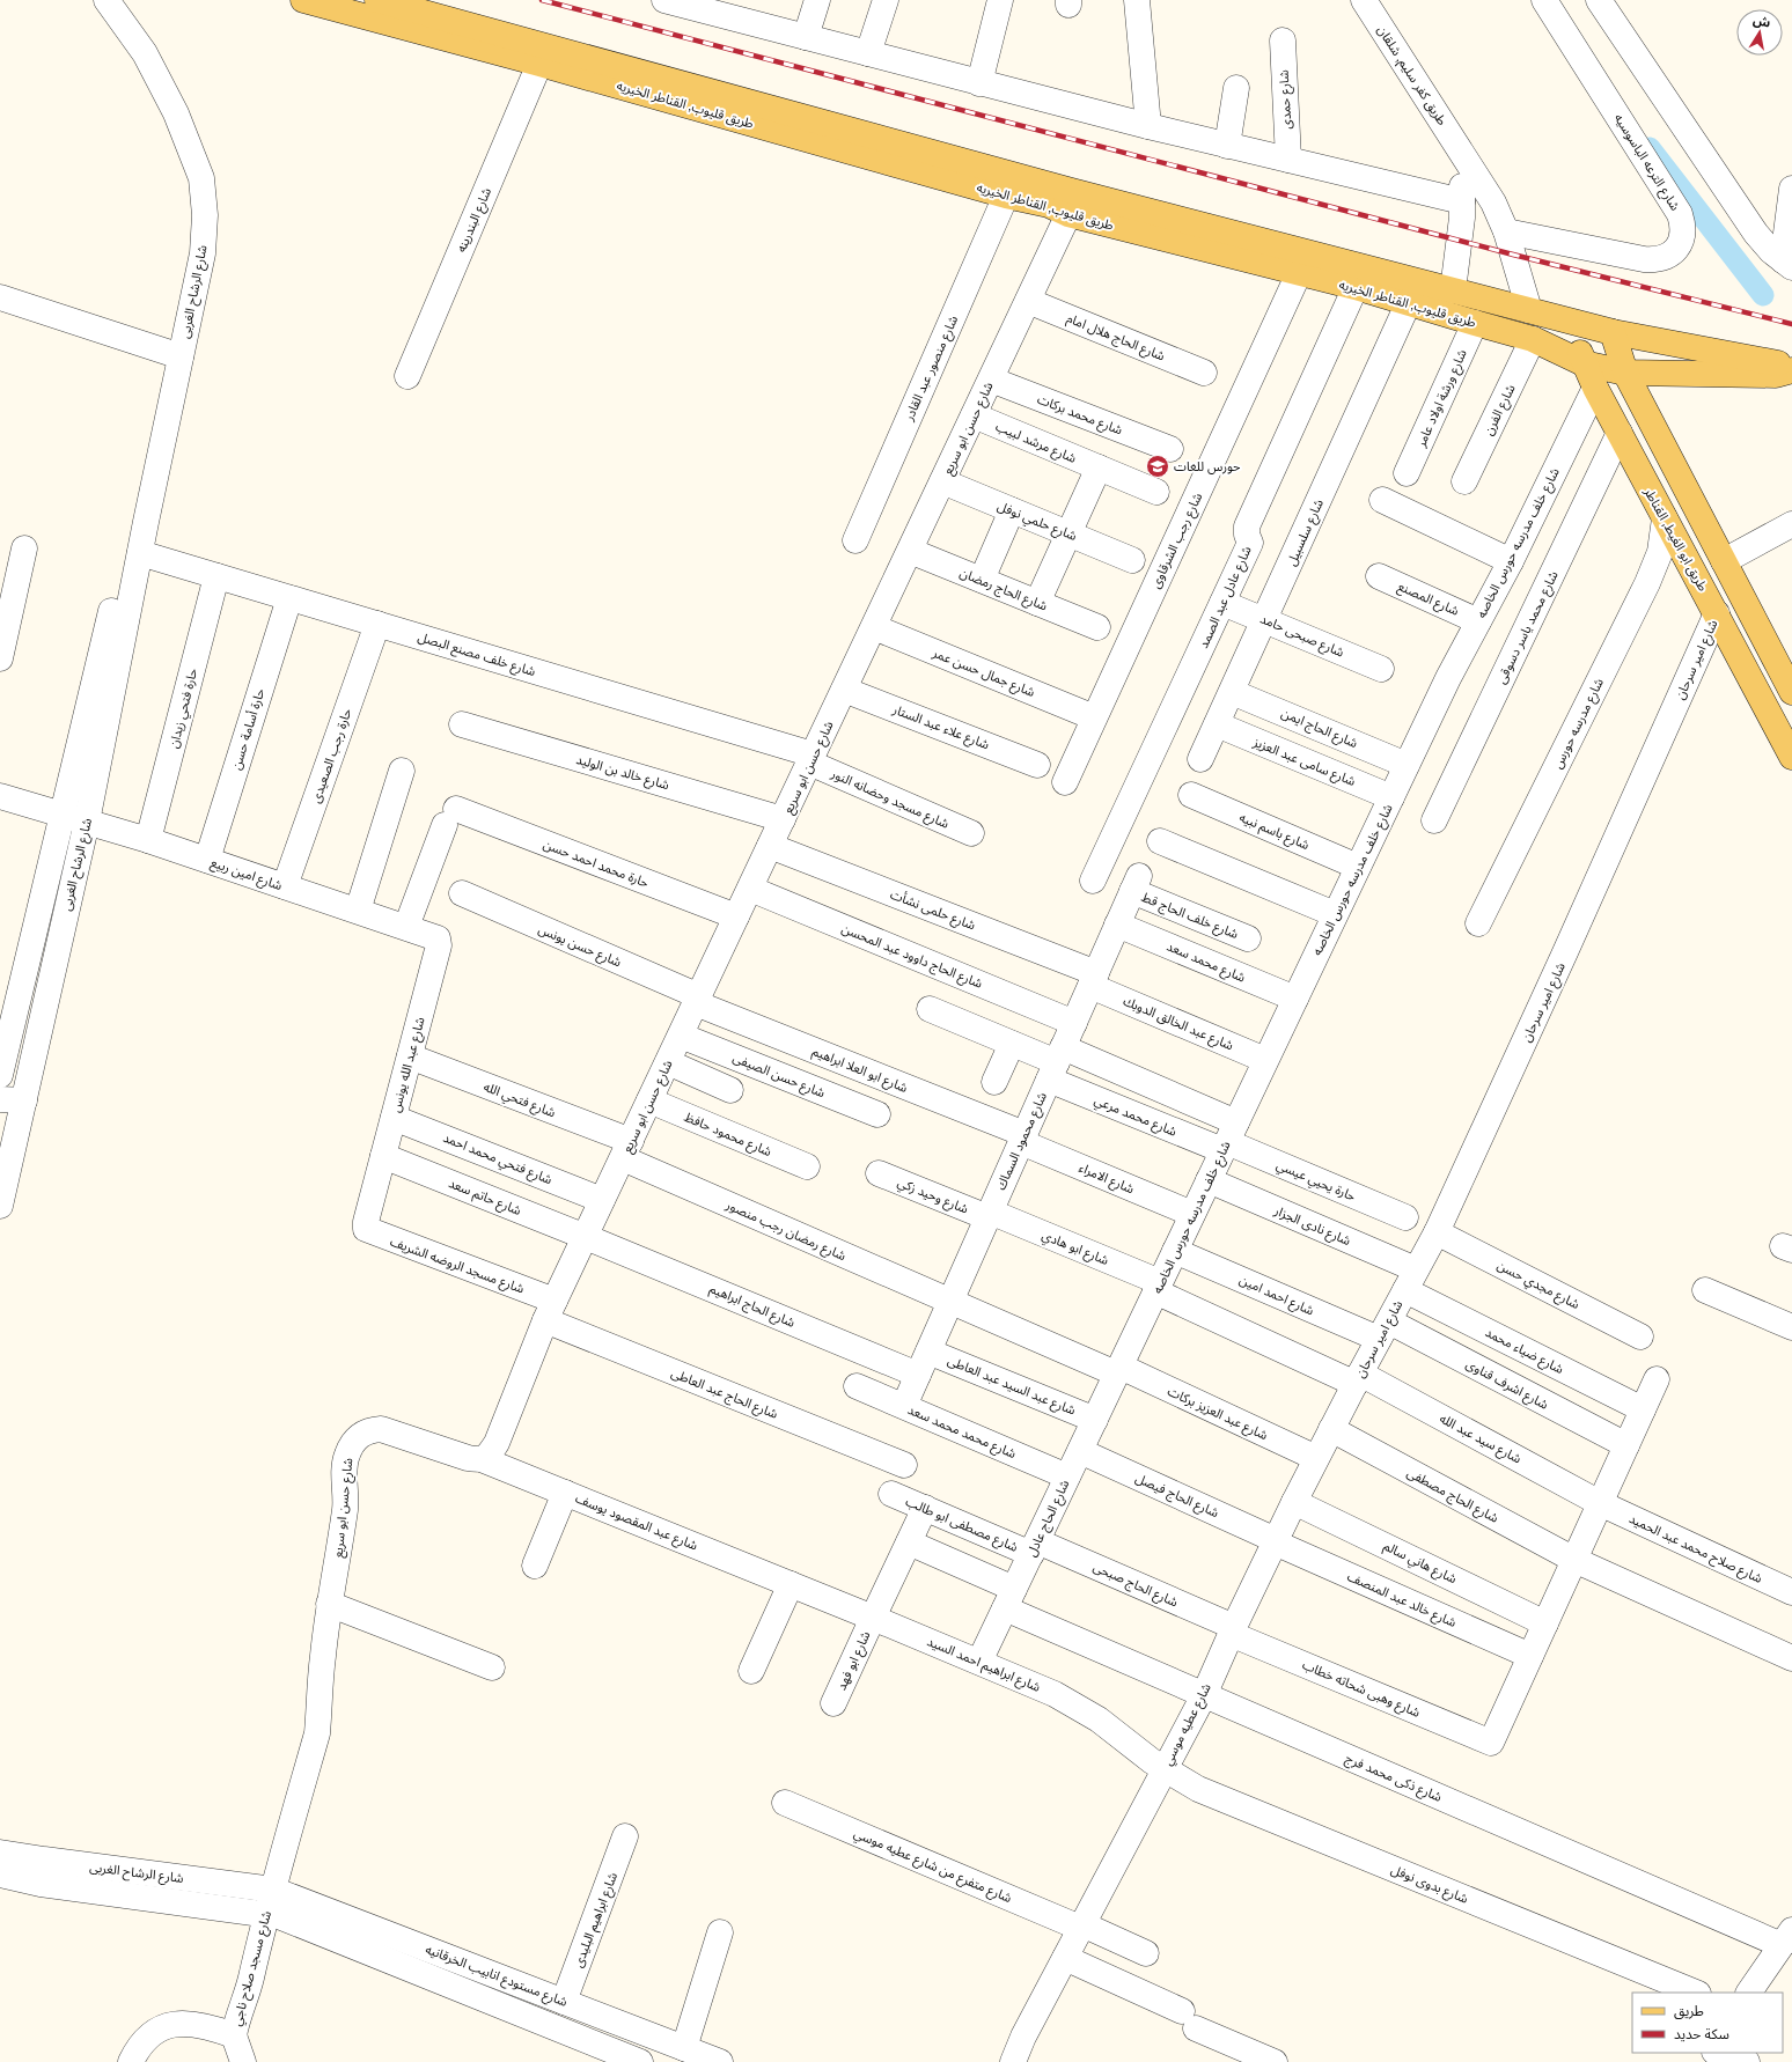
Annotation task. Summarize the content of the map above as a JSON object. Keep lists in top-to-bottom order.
{
  "streets": {
    "main road": ["طريق قليوب, القناطر الخيريه", "طريق ابو الغيط, القناطر"],
    "street": [
      "طريق كفر سليم, شلقان",
      "شارع حمدى",
      "شارع الترعه الباسوسيه",
      "شارع البندرينه",
      "شارع الرشاح الغربى",
      "شارع الحاج هلال امام",
      "شارع منصور عبد القادر",
      "شارع ورشة اولاد عامر",
      "شارع الفرن",
      "شارع محمد بركات",
      "شارع حسن ابو سريع",
      "شارع مرشد لبيب",
      "شارع حلمي نوفل",
      "شارع سلسبيل",
      "شارع رجب الشرقاوى",
      "شارع خلف مدرسه حورس الخاصه",
      "شارع الحاج رمضان",
      "شارع عادل عبد الصمد",
      "شارع المصنع",
      "شارع محمد ياسر دسوقى",
      "شارع صبحى حامد",
      "شارع خلف مصنع البصل",
      "شارع امير سرحان",
      "شارع جمال حسن عمر",
      "حارة فتحي زيدان",
      "شارع مدرسه حورس",
      "شارع علاء عبد الستار",
      "شارع الحاج ايمن",
      "حارة أسامة حسن",
      "حارة رجب الصعيدى",
      "شارع سامى عبد العزيز",
      "شارع خالد بن الوليد",
      "شارع مسجد وحضانه النور",
      "شارع باسم نبيه",
      "حارة محمد احمد حسن",
      "شارع امين ربيع",
      "شارع حلمى نشأت",
      "شارع خلف الحاج قط",
      "شارع حسن يونس",
      "شارع الحاج داوود عبد المحسن",
      "شارع محمد سعد",
      "شارع عبد الخالق الدوبك",
      "شارع عبد الله يونس",
      "شارع ابو العلا ابراهيم",
      "شارع حسن الصيفى",
      "شارع فتحي الله",
      "شارع محمد مرعي",
      "شارع محمود حافظ",
      "شارع محمود السماك",
      "شارع فتحي محمد احمد",
      "شارع الامراء",
      "حارة يحيي عيسي",
      "شارع وحيد زكي",
      "شارع حاتم سعد",
      "شارع نادى الجزار",
      "شارع رمضان رجب منصور",
      "شارع ابو هادي",
      "شارع مسجد الروضه الشريف",
      "شارع مجدي حسن",
      "شارع احمد امين",
      "شارع الحاج ابراهيم",
      "شارع ضياء محمد",
      "شارع اشرف قناوى",
      "شارع عبد السيد عبد العاطى",
      "شارع الحاج عبد العاطى",
      "شارع عبد العزيز بركات",
      "شارع محمد محمد سعد",
      "شارع سيد عبد الله",
      "شارع الحاج فيصل",
      "شارع الحاج مصطفى",
      "شارع الحاج عادل",
      "شارع عبد المقصود يوسف",
      "شارع مصطفى ابو طالب",
      "شارع صلاح محمد عبد الحميد",
      "شارع هاني سالم",
      "شارع الحاج صبحى",
      "شارع خالد عبد المنصف",
      "شارع ابو فهد",
      "شارع ابراهيم احمد السيد",
      "شارع وهبى شحاته خطاب",
      "شارع عطيه موسي",
      "شارع ذكى محمد فرج",
      "شارع متفرع من شارع عطيه موسي",
      "شارع بدوى نوفل",
      "شارع ابراهيم البليدى",
      "شارع مسجد صلاح ناجي",
      "شارع مستودع انابيب الخرقانيه"
    ]
  },
  "crossings": [
    ["طريق كفر سليم, شلقان", "طريق قليوب, القناطر الخيريه"],
    ["طريق كفر سليم, شلقان", "شارع الترعه الباسوسيه"],
    ["طريق قليوب, القناطر الخيريه", "شارع البندرينه"],
    ["طريق قليوب, القناطر الخيريه", "شارع منصور عبد القادر"],
    ["طريق قليوب, القناطر الخيريه", "شارع ورشة اولاد عامر"],
    ["طريق قليوب, القناطر الخيريه", "شارع الفرن"],
    ["طريق قليوب, القناطر الخيريه", "شارع حسن ابو سريع"],
    ["طريق قليوب, القناطر الخيريه", "شارع سلسبيل"],
    ["طريق قليوب, القناطر الخيريه", "طريق ابو الغيط, القناطر"],
    ["طريق قليوب, القناطر الخيريه", "شارع رجب الشرقاوى"],
    ["طريق قليوب, القناطر الخيريه", "شارع عادل عبد الصمد"],
    ["شارع الرشاح الغربى", "شارع حسن ابو سريع"],
    ["شارع الرشاح الغربى", "شارع خلف مصنع البصل"],
    ["شارع الرشاح الغربى", "شارع امين ربيع"],
    ["شارع الرشاح الغربى", "شارع مسجد صلاح ناجي"],
    ["شارع الرشاح الغربى", "شارع مستودع انابيب الخرقانيه"],
    ["شارع الحاج هلال امام", "شارع حسن ابو سريع"],
    ["شارع محمد بركات", "شارع حسن ابو سريع"],
    ["شارع حسن ابو سريع", "شارع مرشد لبيب"],
    ["شارع حسن ابو سريع", "شارع حلمي نوفل"],
    ["شارع حسن ابو سريع", "شارع الحاج رمضان"],
    ["شارع حسن ابو سريع", "شارع خلف مصنع البصل"],
    ["شارع حسن ابو سريع", "شارع جمال حسن عمر"],
    ["شارع حسن ابو سريع", "شارع علاء عبد الستار"],
    ["شارع حسن ابو سريع", "شارع خالد بن الوليد"],
    ["شارع حسن ابو سريع", "شارع مسجد وحضانه النور"],
    ["شارع حسن ابو سريع", "حارة محمد احمد حسن"],
    ["شارع حسن ابو سريع", "شارع حلمى نشأت"],
    ["شارع حسن ابو سريع", "شارع حسن يونس"],
    ["شارع حسن ابو سريع", "شارع الحاج داوود عبد المحسن"],
    ["شارع حسن ابو سريع", "شارع ابو العلا ابراهيم"],
    ["شارع حسن ابو سريع", "شارع حسن الصيفى"],
    ["شارع حسن ابو سريع", "شارع فتحي الله"],
    ["شارع حسن ابو سريع", "شارع محمود حافظ"],
    ["شارع حسن ابو سريع", "شارع فتحي محمد احمد"],
    ["شارع حسن ابو سريع", "شارع حاتم سعد"],
    ["شارع حسن ابو سريع", "شارع رمضان رجب منصور"],
    ["شارع حسن ابو سريع", "شارع مسجد الروضه الشريف"],
    ["شارع حسن ابو سريع", "شارع الحاج ابراهيم"],
    ["شارع حسن ابو سريع", "شارع الحاج عبد العاطى"],
    ["شارع حسن ابو سريع", "شارع عبد المقصود يوسف"],
    ["شارع حسن ابو سريع", "شارع مسجد صلاح ناجي"],
    ["شارع حسن ابو سريع", "شارع مستودع انابيب الخرقانيه"],
    ["شارع سلسبيل", "شارع صبحى حامد"],
    ["شارع سلسبيل", "شارع الحاج ايمن"],
    ["شارع سلسبيل", "شارع سامى عبد العزيز"],
    ["طريق ابو الغيط, القناطر", "شارع خلف مدرسه حورس الخاصه"],
    ["طريق ابو الغيط, القناطر", "شارع محمد ياسر دسوقى"],
    ["طريق ابو الغيط, القناطر", "شارع امير سرحان"],
    ["طريق ابو الغيط, القناطر", "شارع مدرسه حورس"],
    ["شارع رجب الشرقاوى", "شارع جمال حسن عمر"],
    ["شارع خلف مدرسه حورس الخاصه", "شارع المصنع"],
    ["شارع خلف مدرسه حورس الخاصه", "شارع الحاج ايمن"],
    ["شارع خلف مدرسه حورس الخاصه", "شارع سامى عبد العزيز"],
    ["شارع خلف مدرسه حورس الخاصه", "شارع باسم نبيه"],
    ["شارع خلف مدرسه حورس الخاصه", "شارع محمد سعد"],
    ["شارع خلف مدرسه حورس الخاصه", "شارع عبد الخالق الدوبك"],
    ["شارع خلف مدرسه حورس الخاصه", "شارع محمد مرعي"],
    ["شارع خلف مدرسه حورس الخاصه", "شارع الامراء"],
    ["شارع خلف مدرسه حورس الخاصه", "حارة يحيي عيسي"],
    ["شارع خلف مدرسه حورس الخاصه", "شارع نادى الجزار"],
    ["شارع خلف مدرسه حورس الخاصه", "شارع ابو هادي"],
    ["شارع خلف مدرسه حورس الخاصه", "شارع احمد امين"],
    ["شارع خلف مدرسه حورس الخاصه", "شارع عبد العزيز بركات"],
    ["شارع خلف مدرسه حورس الخاصه", "شارع الحاج عادل"],
    ["شارع عادل عبد الصمد", "شارع صبحى حامد"],
    ["شارع خلف مصنع البصل", "حارة فتحي زيدان"],
    ["شارع خلف مصنع البصل", "حارة أسامة حسن"],
    ["شارع خلف مصنع البصل", "حارة رجب الصعيدى"],
    ["شارع خلف مصنع البصل", "شارع مسجد وحضانه النور"],
    ["شارع امير سرحان", "شارع نادى الجزار"],
    ["شارع امير سرحان", "شارع ابو هادي"],
    ["شارع امير سرحان", "شارع مجدي حسن"],
    ["شارع امير سرحان", "شارع احمد امين"],
    ["شارع امير سرحان", "شارع ضياء محمد"],
    ["شارع امير سرحان", "شارع اشرف قناوى"],
    ["شارع امير سرحان", "شارع سيد عبد الله"],
    ["شارع امير سرحان", "شارع عطيه موسي"],
    ["حارة فتحي زيدان", "شارع امين ربيع"],
    ["حارة أسامة حسن", "شارع امين ربيع"],
    ["حارة رجب الصعيدى", "شارع امين ربيع"],
    ["حارة محمد احمد حسن", "شارع امين ربيع"],
    ["حارة محمد احمد حسن", "شارع عبد الله يونس"],
    ["شارع امين ربيع", "شارع عبد الله يونس"],
    ["شارع حلمى نشأت", "شارع عبد الخالق الدوبك"],
    ["شارع حلمى نشأت", "شارع محمود السماك"],
    ["شارع خلف الحاج قط", "شارع محمود السماك"],
    ["شارع حسن يونس", "شارع ابو العلا ابراهيم"],
    ["شارع الحاج داوود عبد المحسن", "شارع محمود السماك"],
    ["شارع محمد سعد", "شارع محمود السماك"],
    ["شارع عبد الخالق الدوبك", "شارع محمود السماك"],
    ["شارع عبد الله يونس", "شارع فتحي الله"],
    ["شارع عبد الله يونس", "شارع فتحي محمد احمد"],
    ["شارع عبد الله يونس", "شارع حاتم سعد"],
    ["شارع عبد الله يونس", "شارع مسجد الروضه الشريف"],
    ["شارع ابو العلا ابراهيم", "شارع محمود السماك"],
    ["شارع ابو العلا ابراهيم", "شارع الامراء"],
    ["شارع فتحي الله", "شارع رمضان رجب منصور"],
    ["شارع محمد مرعي", "شارع محمود السماك"],
    ["شارع محمد مرعي", "حارة يحيي عيسي"],
    ["شارع محمود السماك", "شارع الامراء"],
    ["شارع محمود السماك", "حارة يحيي عيسي"],
    ["شارع محمود السماك", "شارع وحيد زكي"],
    ["شارع محمود السماك", "شارع رمضان رجب منصور"],
    ["شارع محمود السماك", "شارع ابو هادي"],
    ["شارع محمود السماك", "شارع الحاج ابراهيم"],
    ["شارع محمود السماك", "شارع عبد السيد عبد العاطى"],
    ["شارع محمود السماك", "شارع عبد العزيز بركات"],
    ["شارع محمود السماك", "شارع محمد محمد سعد"],
    ["شارع وحيد زكي", "شارع ابو هادي"],
    ["شارع حاتم سعد", "شارع الحاج ابراهيم"],
    ["شارع نادى الجزار", "شارع ضياء محمد"],
    ["شارع رمضان رجب منصور", "شارع عبد العزيز بركات"],
    ["شارع ابو هادي", "شارع سيد عبد الله"],
    ["شارع ابو هادي", "شارع عطيه موسي"],
    ["شارع مسجد الروضه الشريف", "شارع الحاج عبد العاطى"],
    ["شارع احمد امين", "شارع اشرف قناوى"],
    ["شارع عبد السيد عبد العاطى", "شارع الحاج عادل"],
    ["شارع عبد العزيز بركات", "شارع الحاج عادل"],
    ["شارع عبد العزيز بركات", "شارع عطيه موسي"],
    ["شارع محمد محمد سعد", "شارع الحاج عادل"],
    ["شارع سيد عبد الله", "شارع صلاح محمد عبد الحميد"],
    ["شارع سيد عبد الله", "شارع عطيه موسي"],
    ["شارع الحاج فيصل", "شارع الحاج عادل"],
    ["شارع الحاج فيصل", "شارع خالد عبد المنصف"],
    ["شارع الحاج فيصل", "شارع عطيه موسي"],
    ["شارع الحاج مصطفى", "شارع عطيه موسي"],
    ["شارع الحاج عادل", "شارع مصطفى ابو طالب"],
    ["شارع الحاج عادل", "شارع الحاج صبحى"],
    ["شارع الحاج عادل", "شارع ابراهيم احمد السيد"],
    ["شارع الحاج عادل", "شارع ذكى محمد فرج"],
    ["شارع عبد المقصود يوسف", "شارع ابراهيم احمد السيد"],
    ["شارع مصطفى ابو طالب", "شارع الحاج صبحى"],
    ["شارع مصطفى ابو طالب", "شارع ابو فهد"],
    ["شارع هاني سالم", "شارع عطيه موسي"],
    ["شارع الحاج صبحى", "شارع وهبى شحاته خطاب"],
    ["شارع الحاج صبحى", "شارع عطيه موسي"],
    ["شارع خالد عبد المنصف", "شارع وهبى شحاته خطاب"],
    ["شارع خالد عبد المنصف", "شارع عطيه موسي"],
    ["شارع ابو فهد", "شارع ابراهيم احمد السيد"],
    ["شارع ابو فهد", "شارع ذكى محمد فرج"],
    ["شارع ابراهيم احمد السيد", "شارع عطيه موسي"],
    ["شارع ابراهيم احمد السيد", "شارع بدوى نوفل"],
    ["شارع وهبى شحاته خطاب", "شارع عطيه موسي"],
    ["شارع عطيه موسي", "شارع ذكى محمد فرج"],
    ["شارع عطيه موسي", "شارع متفرع من شارع عطيه موسي"],
    ["شارع عطيه موسي", "شارع بدوى نوفل"],
    ["شارع ابراهيم البليدى", "شارع مستودع انابيب الخرقانيه"],
    ["شارع مسجد صلاح ناجي", "شارع مستودع انابيب الخرقانيه"]
  ],
  "places": {
    "school or university": ["حورس للغات"]
  },
  "legend": ["طريق", "سكة حديد"],
  "north": "top"
}
